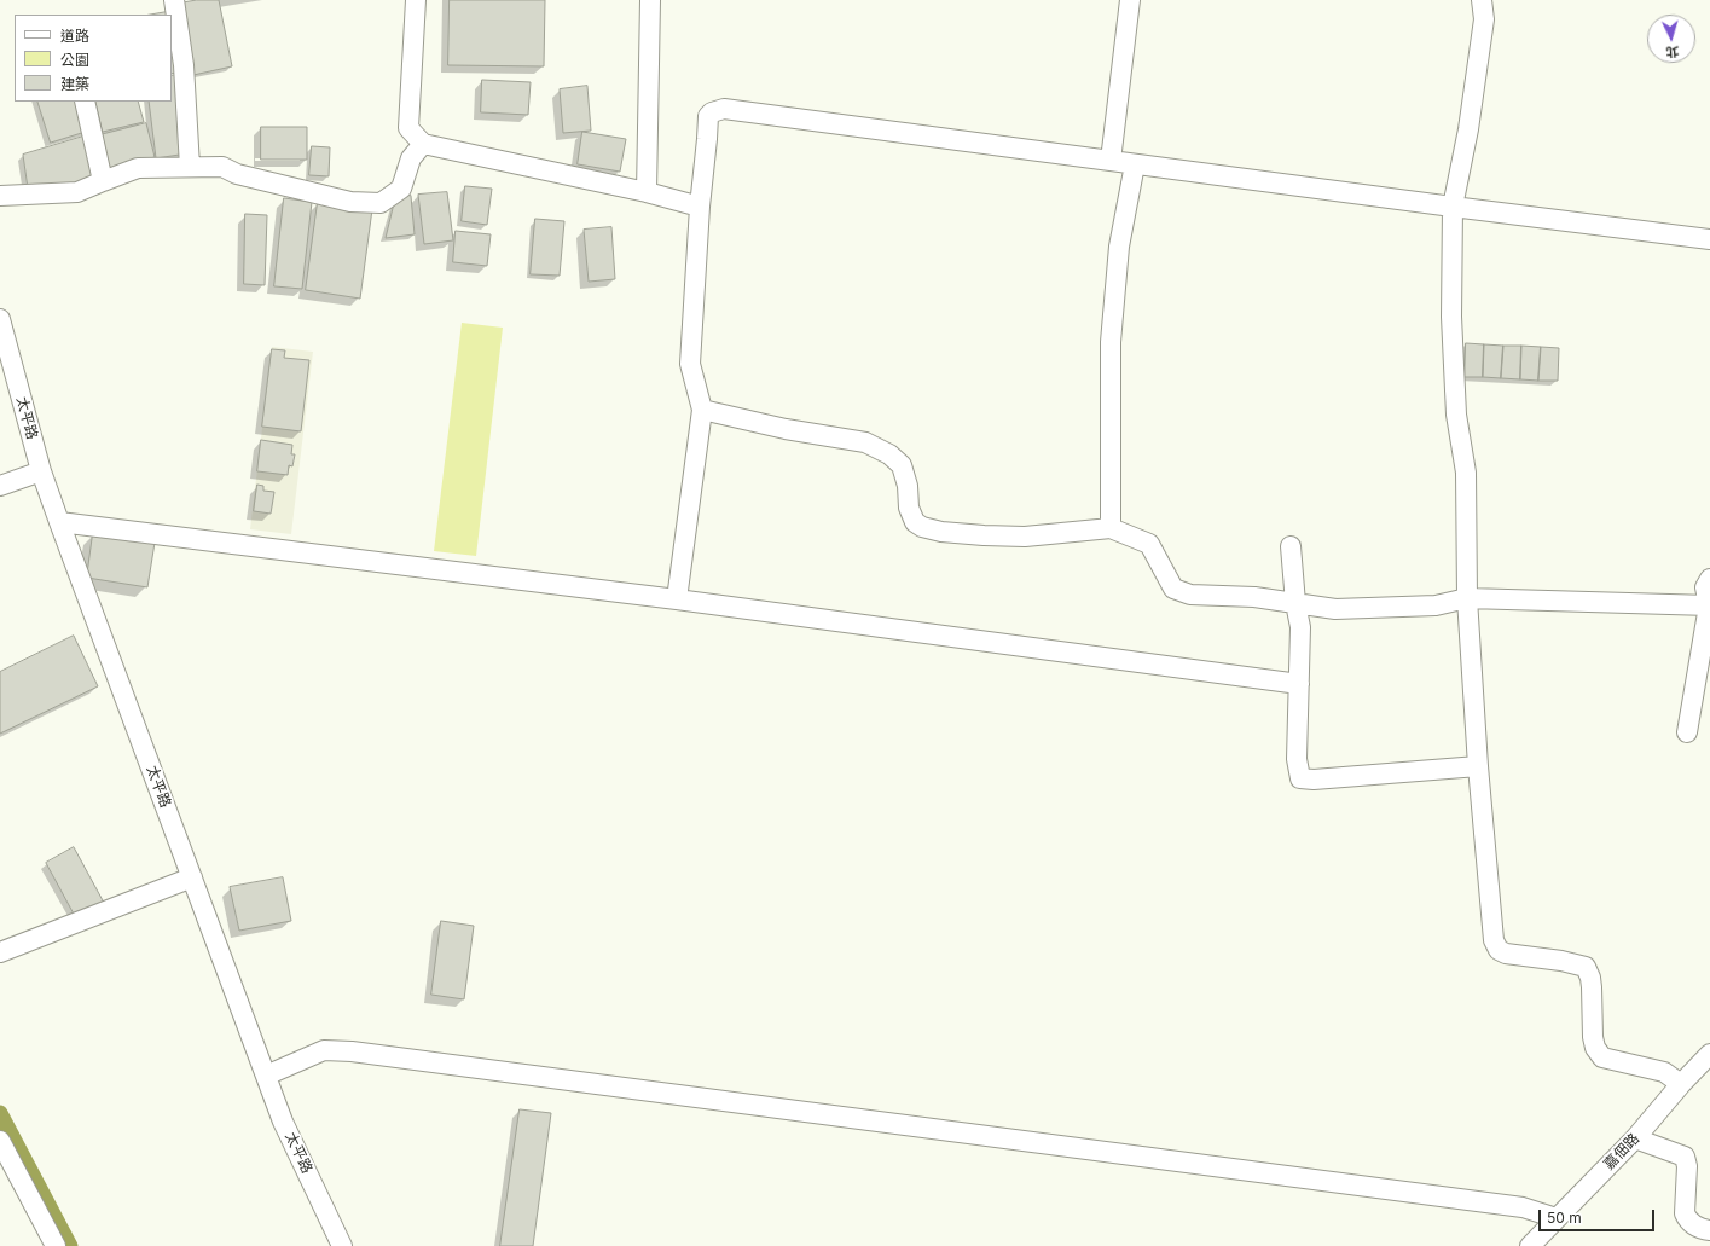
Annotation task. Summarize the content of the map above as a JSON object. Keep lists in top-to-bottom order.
{
  "streets": {
    "street": ["太平路", "嘉佃路"]
  },
  "legend": ["道路", "公園", "建築"],
  "scale_bar": "50 m",
  "north": "bottom"
}
